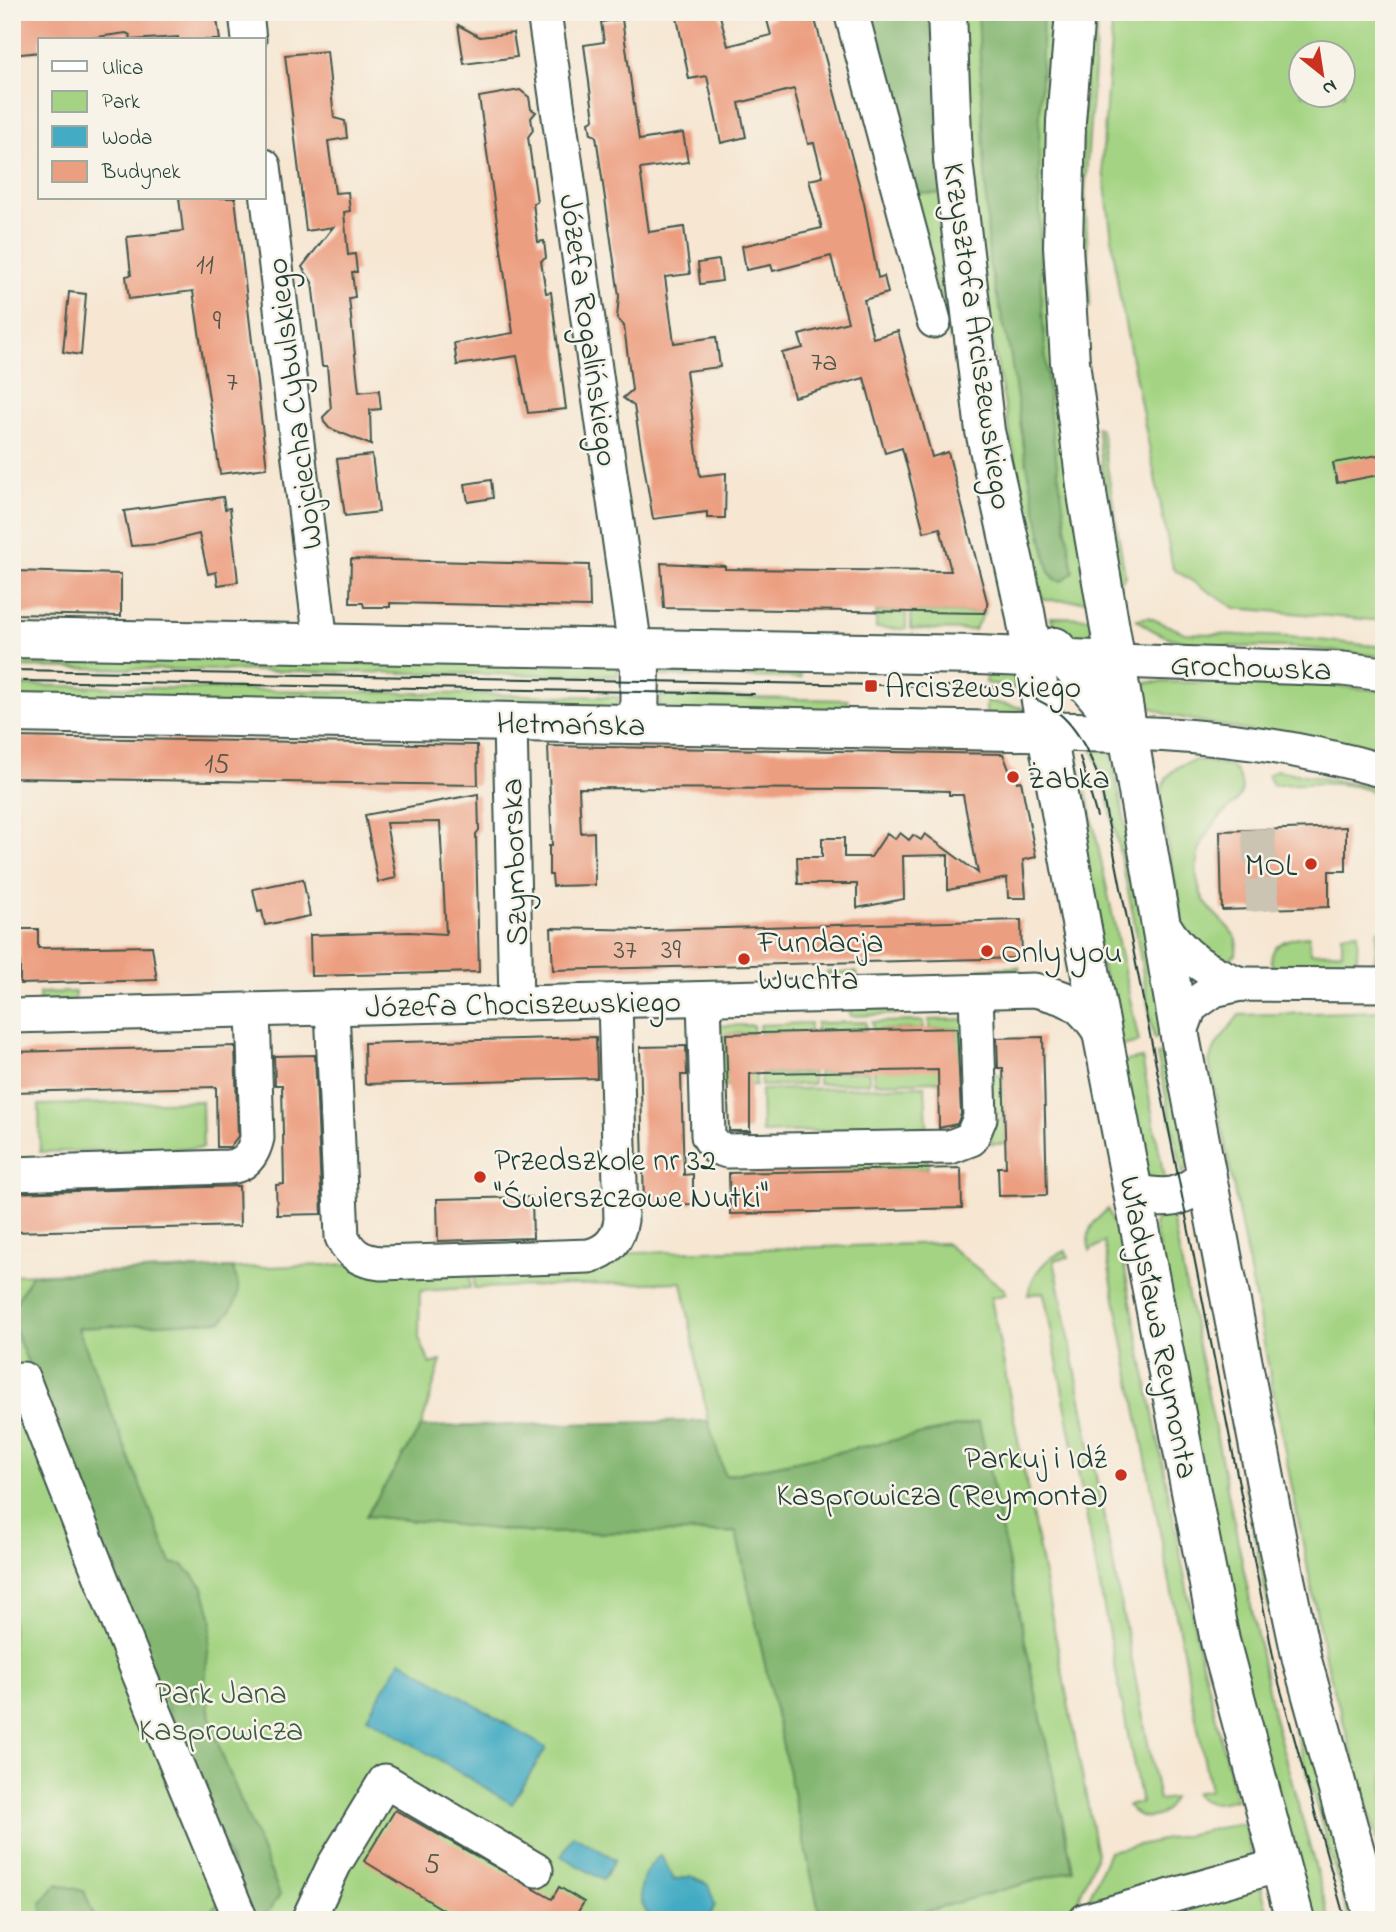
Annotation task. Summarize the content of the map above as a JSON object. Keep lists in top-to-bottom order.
{
  "streets": {
    "main road": ["Krzysztofa Arciszewskiego", "Hetmańska", "Władysława Reymonta"],
    "street": [
      "Józefa Rogalińskiego",
      "Wojciecha Cybulskiego",
      "Grochowska",
      "Szymborska",
      "Józefa Chociszewskiego"
    ]
  },
  "crossings": [
    ["Krzysztofa Arciszewskiego", "Hetmańska"],
    ["Krzysztofa Arciszewskiego", "Władysława Reymonta"],
    ["Hetmańska", "Szymborska"],
    ["Hetmańska", "Władysława Reymonta"],
    ["Szymborska", "Józefa Chociszewskiego"],
    ["Józefa Chociszewskiego", "Władysława Reymonta"]
  ],
  "parks": ["Park Jana Kasprowicza"],
  "places": {
    "transit": ["Arciszewskiego"],
    "other": [
      "Żabka",
      "MOL",
      "Only you",
      "Fundacja Wuchta",
      "Przedszkole nr 32 \"Świerszczowe Nutki\"",
      "Parkuj i Idź Kasprowicza (Reymonta)"
    ]
  },
  "house_numbers": [
    "11",
    "9",
    "7a",
    "7",
    "15",
    "37",
    "39",
    "5"
  ],
  "legend": [
    "Ulica",
    "Park",
    "Woda",
    "Budynek"
  ],
  "north": "bottom right"
}
